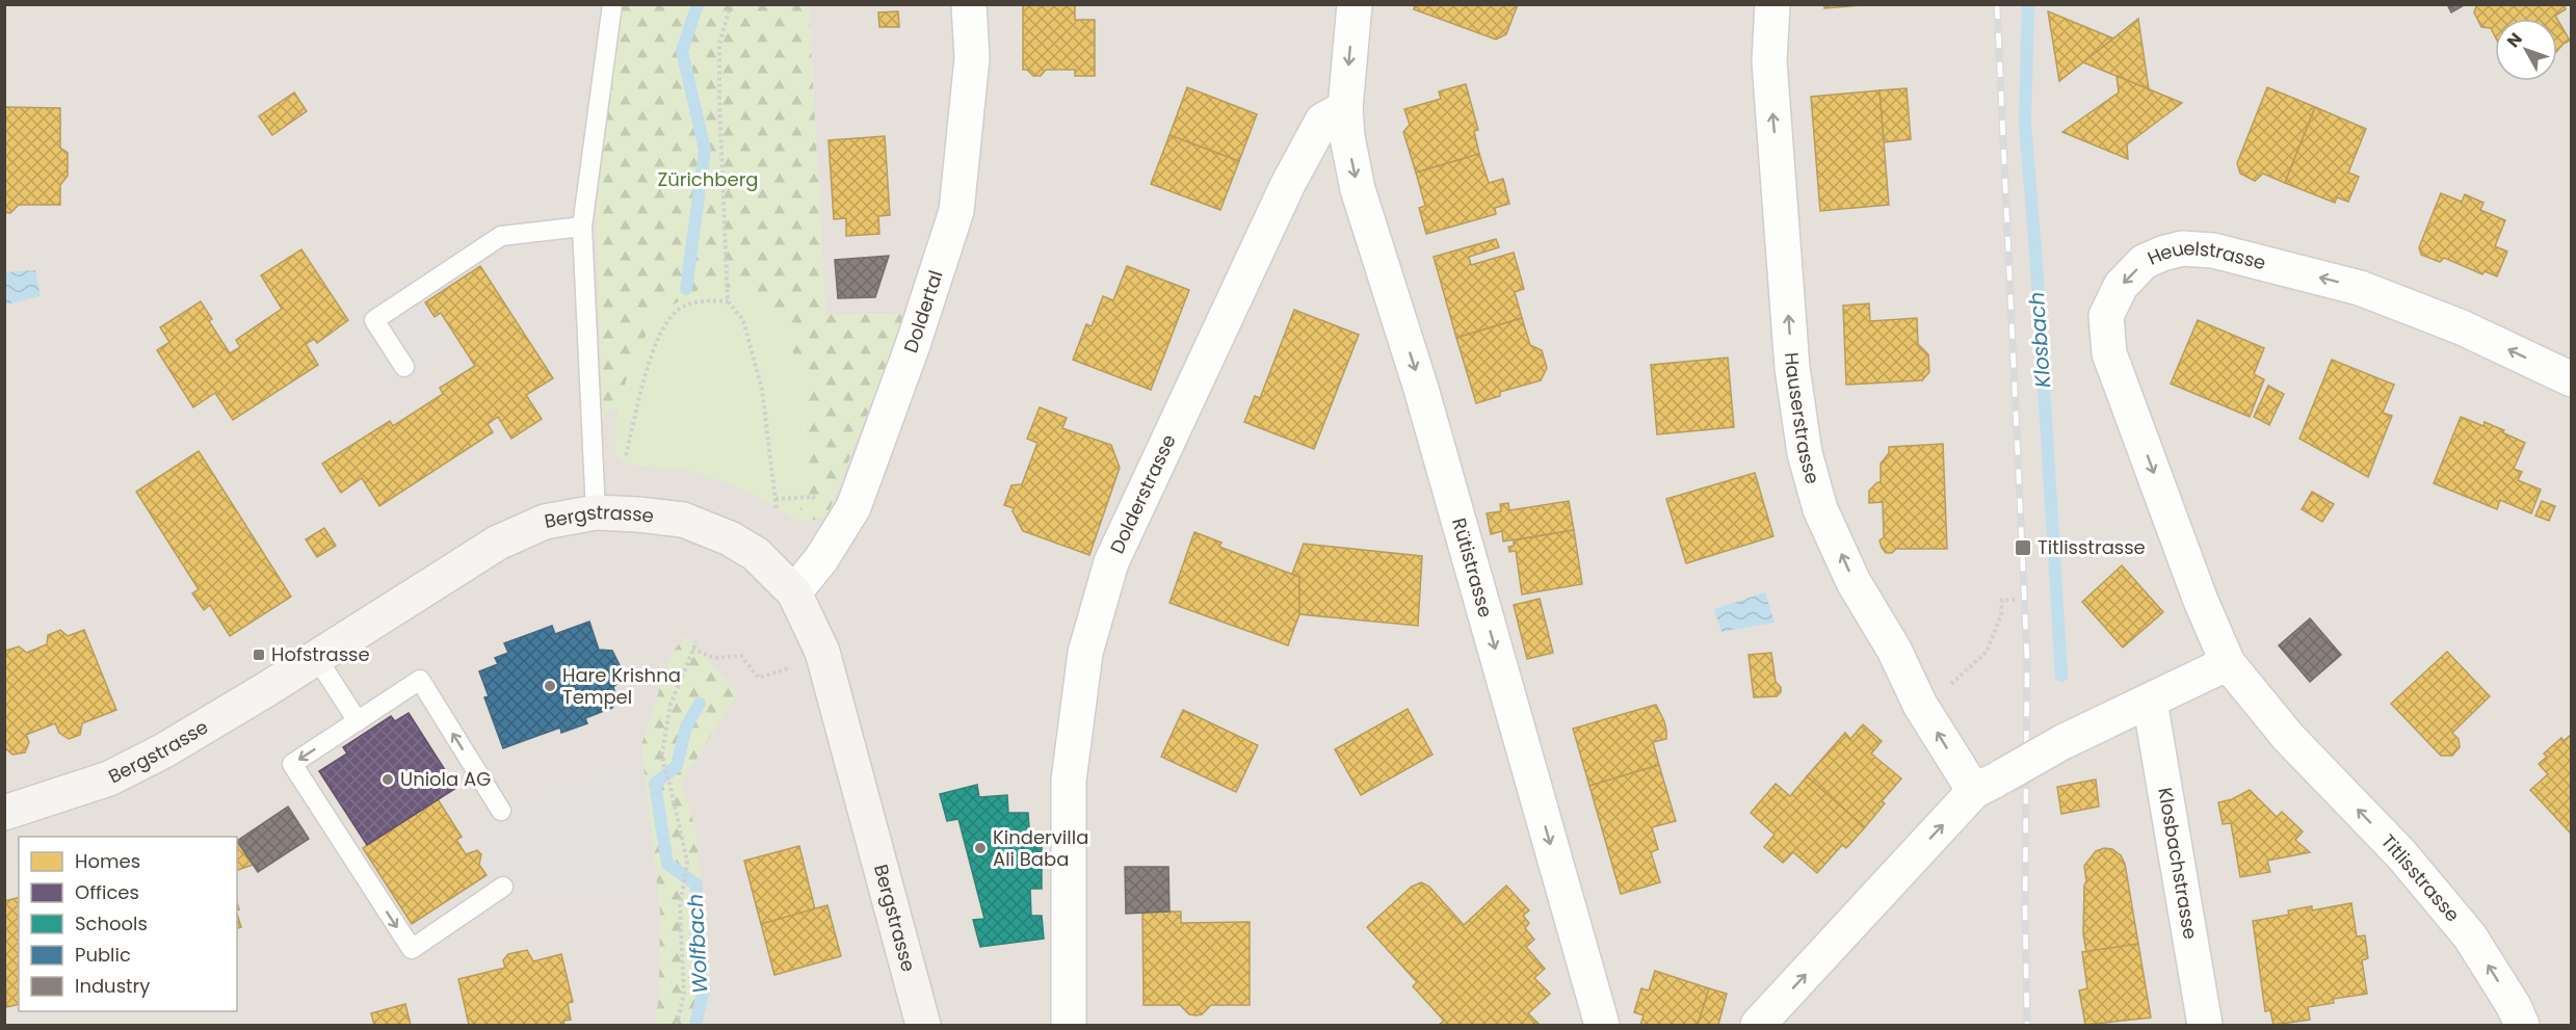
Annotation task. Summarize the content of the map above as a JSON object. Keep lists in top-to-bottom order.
{
  "streets": {
    "main road": ["Bergstrasse"],
    "street": [
      "Heuelstrasse",
      "Doldertal",
      "Hauserstrasse",
      "Dolderstrasse",
      "Rütistrasse",
      "Klosbachstrasse",
      "Titlisstrasse"
    ]
  },
  "crossings": [
    ["Heuelstrasse", "Titlisstrasse"],
    ["Doldertal", "Bergstrasse"],
    ["Dolderstrasse", "Rütistrasse"]
  ],
  "one_way": ["Hauserstrasse", "Rütistrasse", "Titlisstrasse"],
  "water": ["Klosbach", "Wolfbach"],
  "parks": ["Zürichberg"],
  "places": {
    "transit": ["Titlisstrasse", "Hofstrasse"],
    "other": ["Hare Krishna Tempel", "Uniola AG", "Kindervilla Ali Baba"]
  },
  "legend": [
    "Homes",
    "Offices",
    "Schools",
    "Public",
    "Industry"
  ],
  "north": "top left"
}
